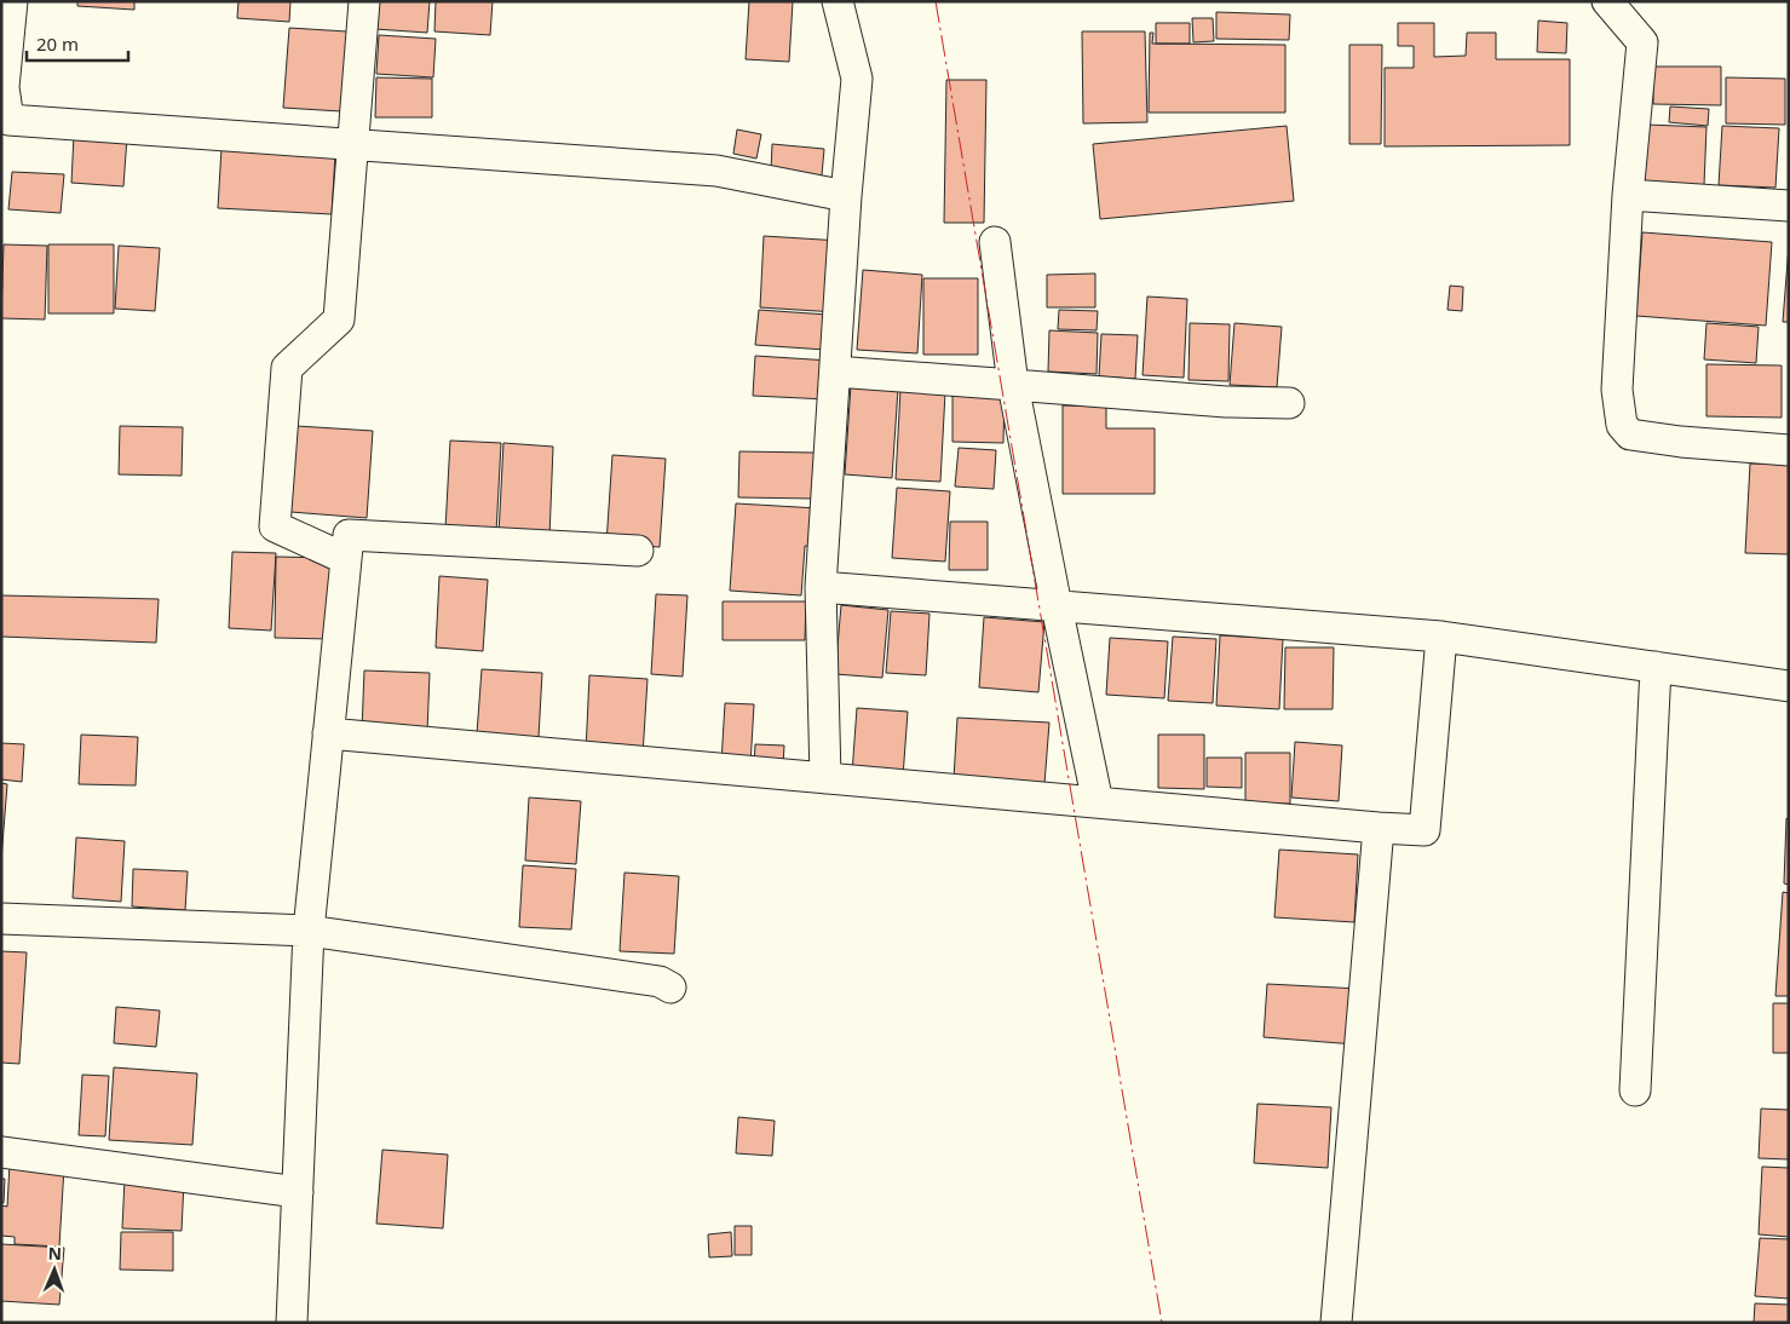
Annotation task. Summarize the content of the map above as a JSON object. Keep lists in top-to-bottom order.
{
  "scale_bar": "20 m",
  "north": "top"
}
